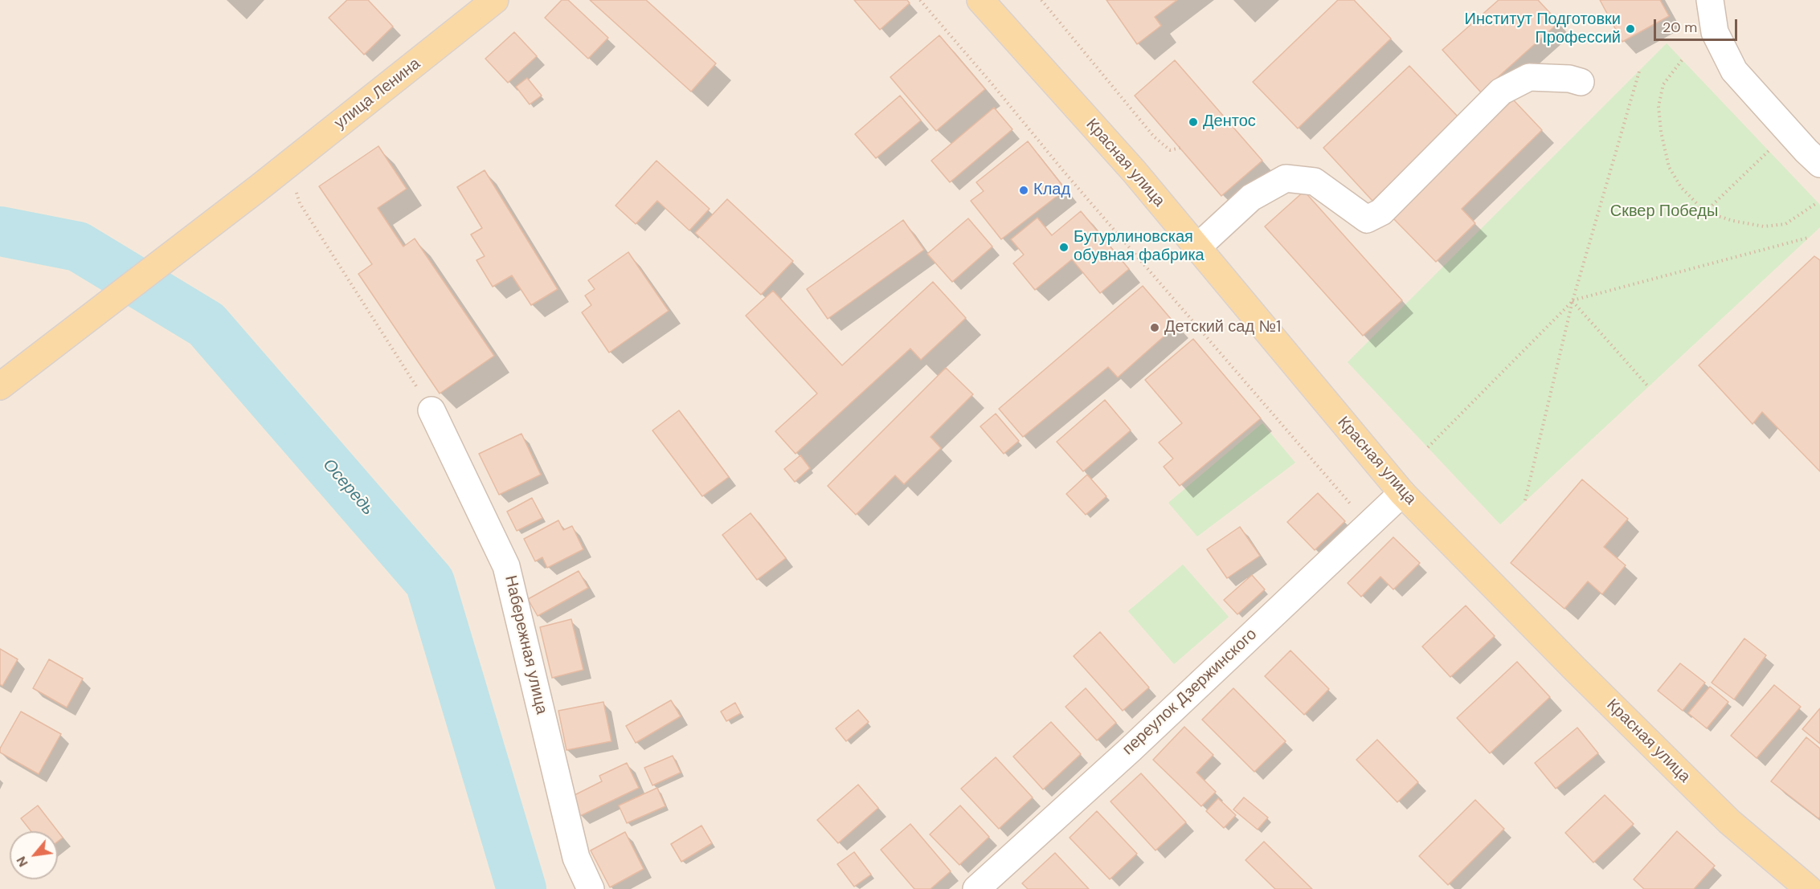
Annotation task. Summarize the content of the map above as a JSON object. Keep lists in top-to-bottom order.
{
  "streets": {
    "main road": ["улица Ленина", "Красная улица"],
    "street": ["Набережная улица", "переулок Дзержинского"]
  },
  "crossings": [
    ["Красная улица", "переулок Дзержинского"]
  ],
  "water": ["Осередь"],
  "parks": ["Сквер Победы"],
  "places": [
    "Институт Подготовки Профессий",
    "Дентос",
    "Клад",
    "Бутурлиновская обувная фабрика",
    "Детский сад №1"
  ],
  "scale_bar": "20 m",
  "north": "bottom left"
}
